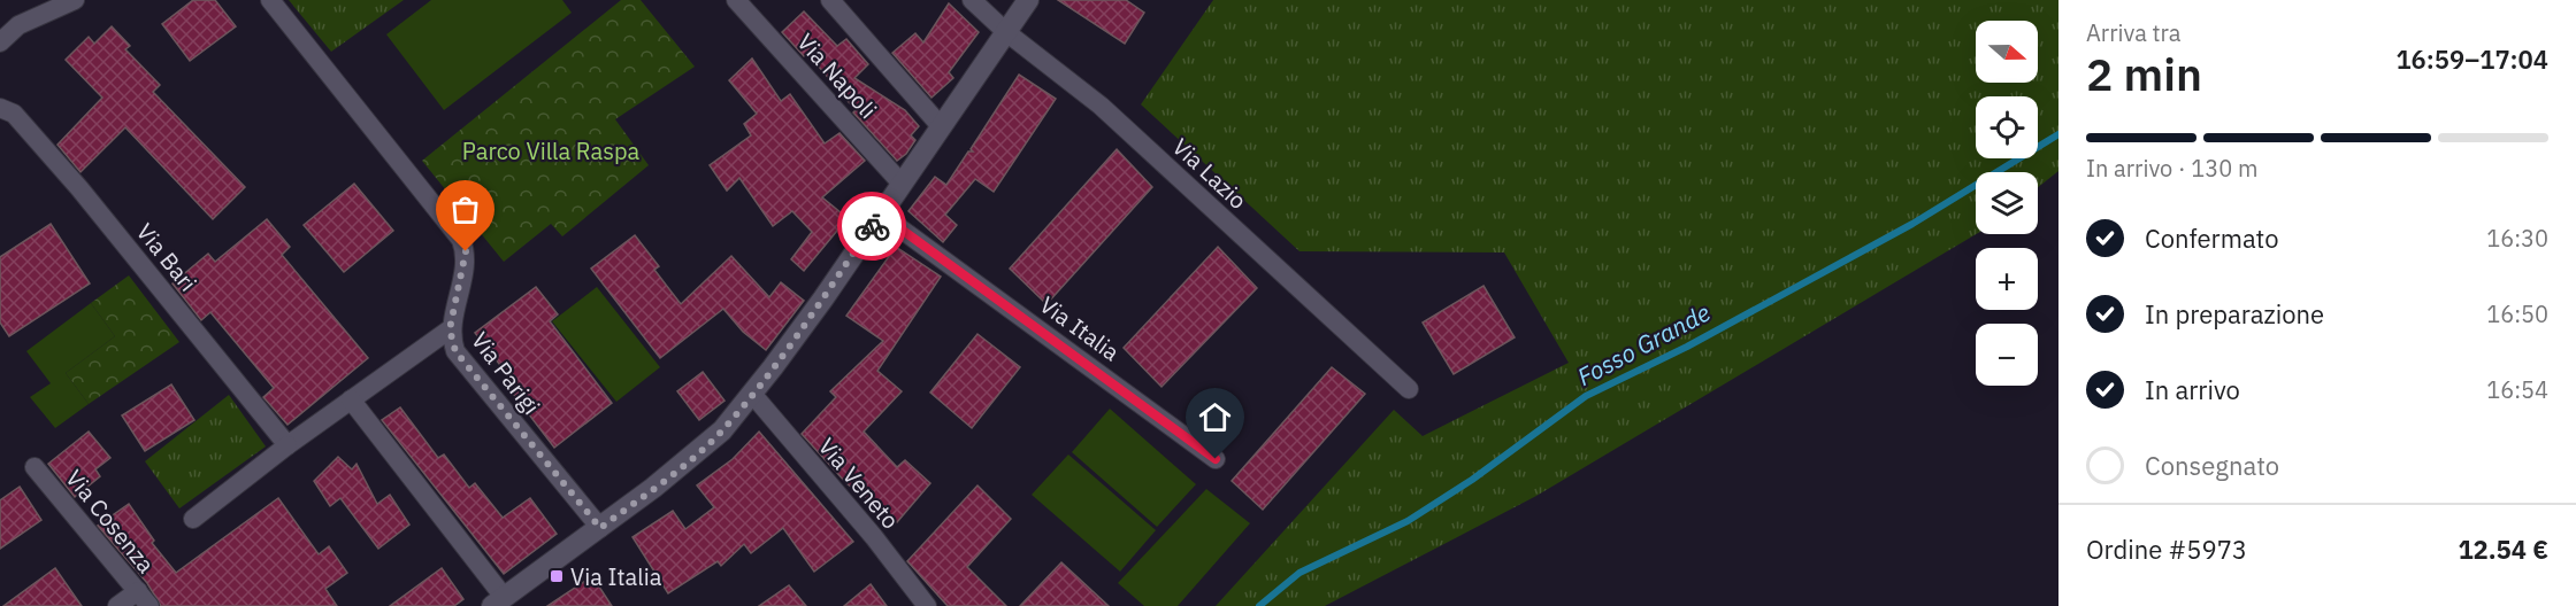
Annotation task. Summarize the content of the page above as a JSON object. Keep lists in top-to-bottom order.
{
  "streets": {
    "street": [
      "Via Napoli",
      "Via Lazio",
      "Via Bari",
      "Via Italia",
      "Via Parigi",
      "Via Veneto",
      "Via Cosenza"
    ]
  },
  "water": ["Fosso Grande"],
  "parks": ["Parco Villa Raspa"],
  "places": {
    "transit": ["Via Italia"]
  },
  "north": "right",
  "page": {
    "heading": ["2 min", "Arriva tra", "16:59–17:04"],
    "panel": ["Ordine #5973", "12.54 €"],
    "map_buttons": ["+", "−"],
    "bar": "In arrivo · 130 m",
    "list": [
      ["Confermato", "16:30"],
      ["In preparazione", "16:50"],
      ["In arrivo", "16:54"],
      "Consegnato"
    ]
  }
}
